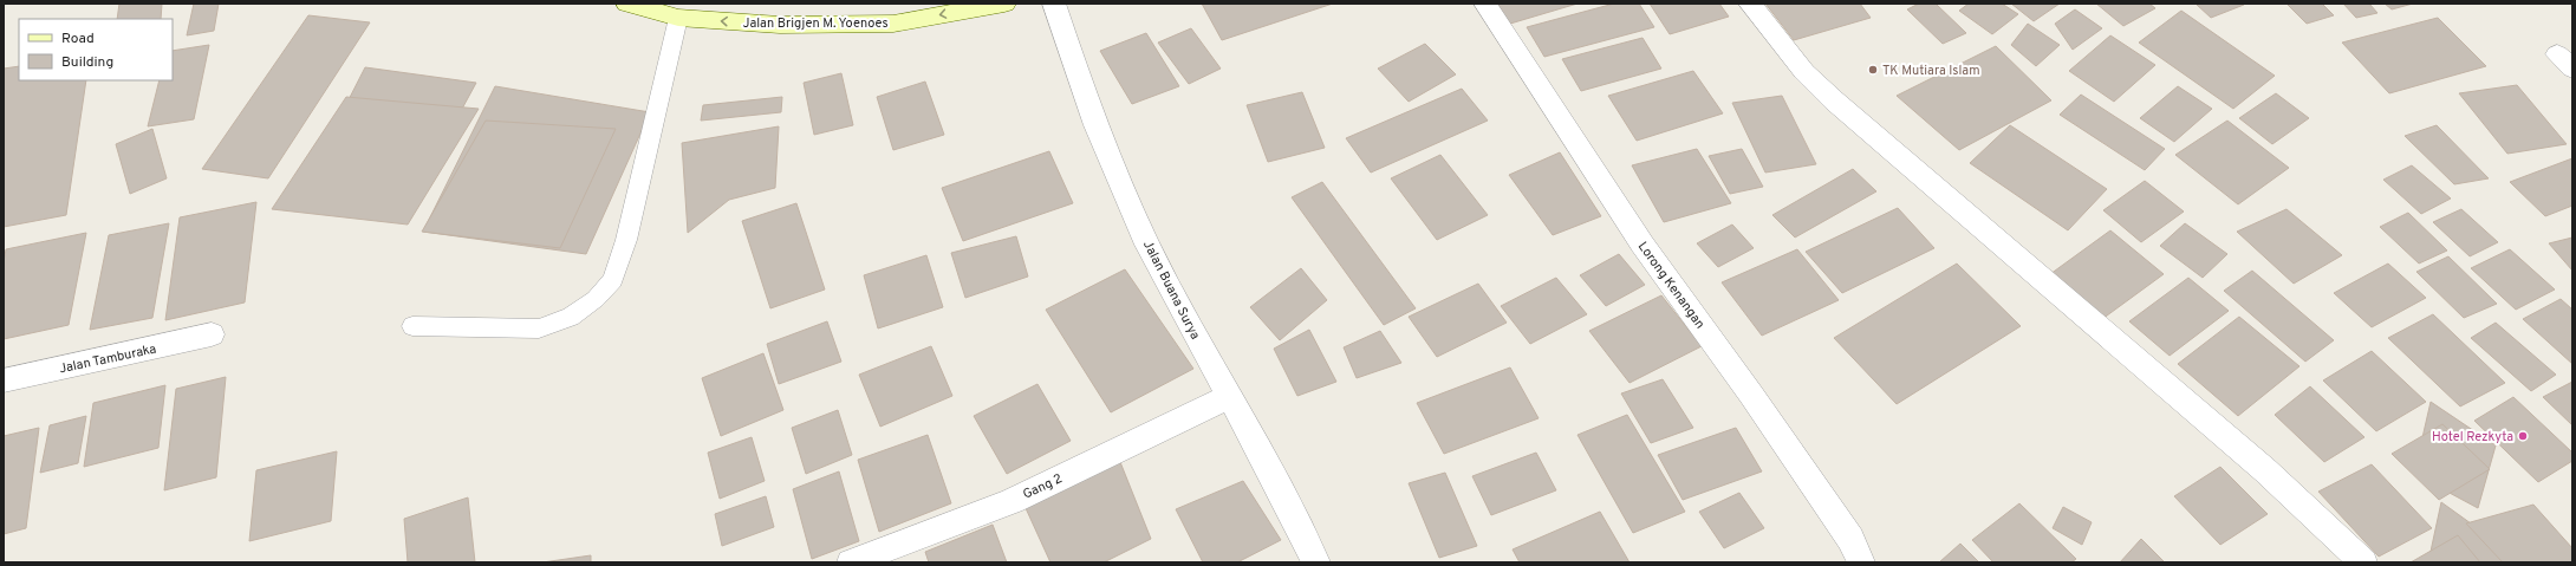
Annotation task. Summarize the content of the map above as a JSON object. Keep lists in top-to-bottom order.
{
  "streets": {
    "main road": ["Jalan Brigjen M. Yoenoes"],
    "street": [
      "Lorong Kenangan",
      "Jalan Buana Surya",
      "Jalan Tamburaka",
      "Gang 2"
    ]
  },
  "crossings": [
    ["Jalan Buana Surya", "Gang 2"]
  ],
  "one_way": ["Jalan Brigjen M. Yoenoes"],
  "places": ["TK Mutiara Islam", "Hotel Rezkyta"],
  "legend": ["Road", "Building"]
}
